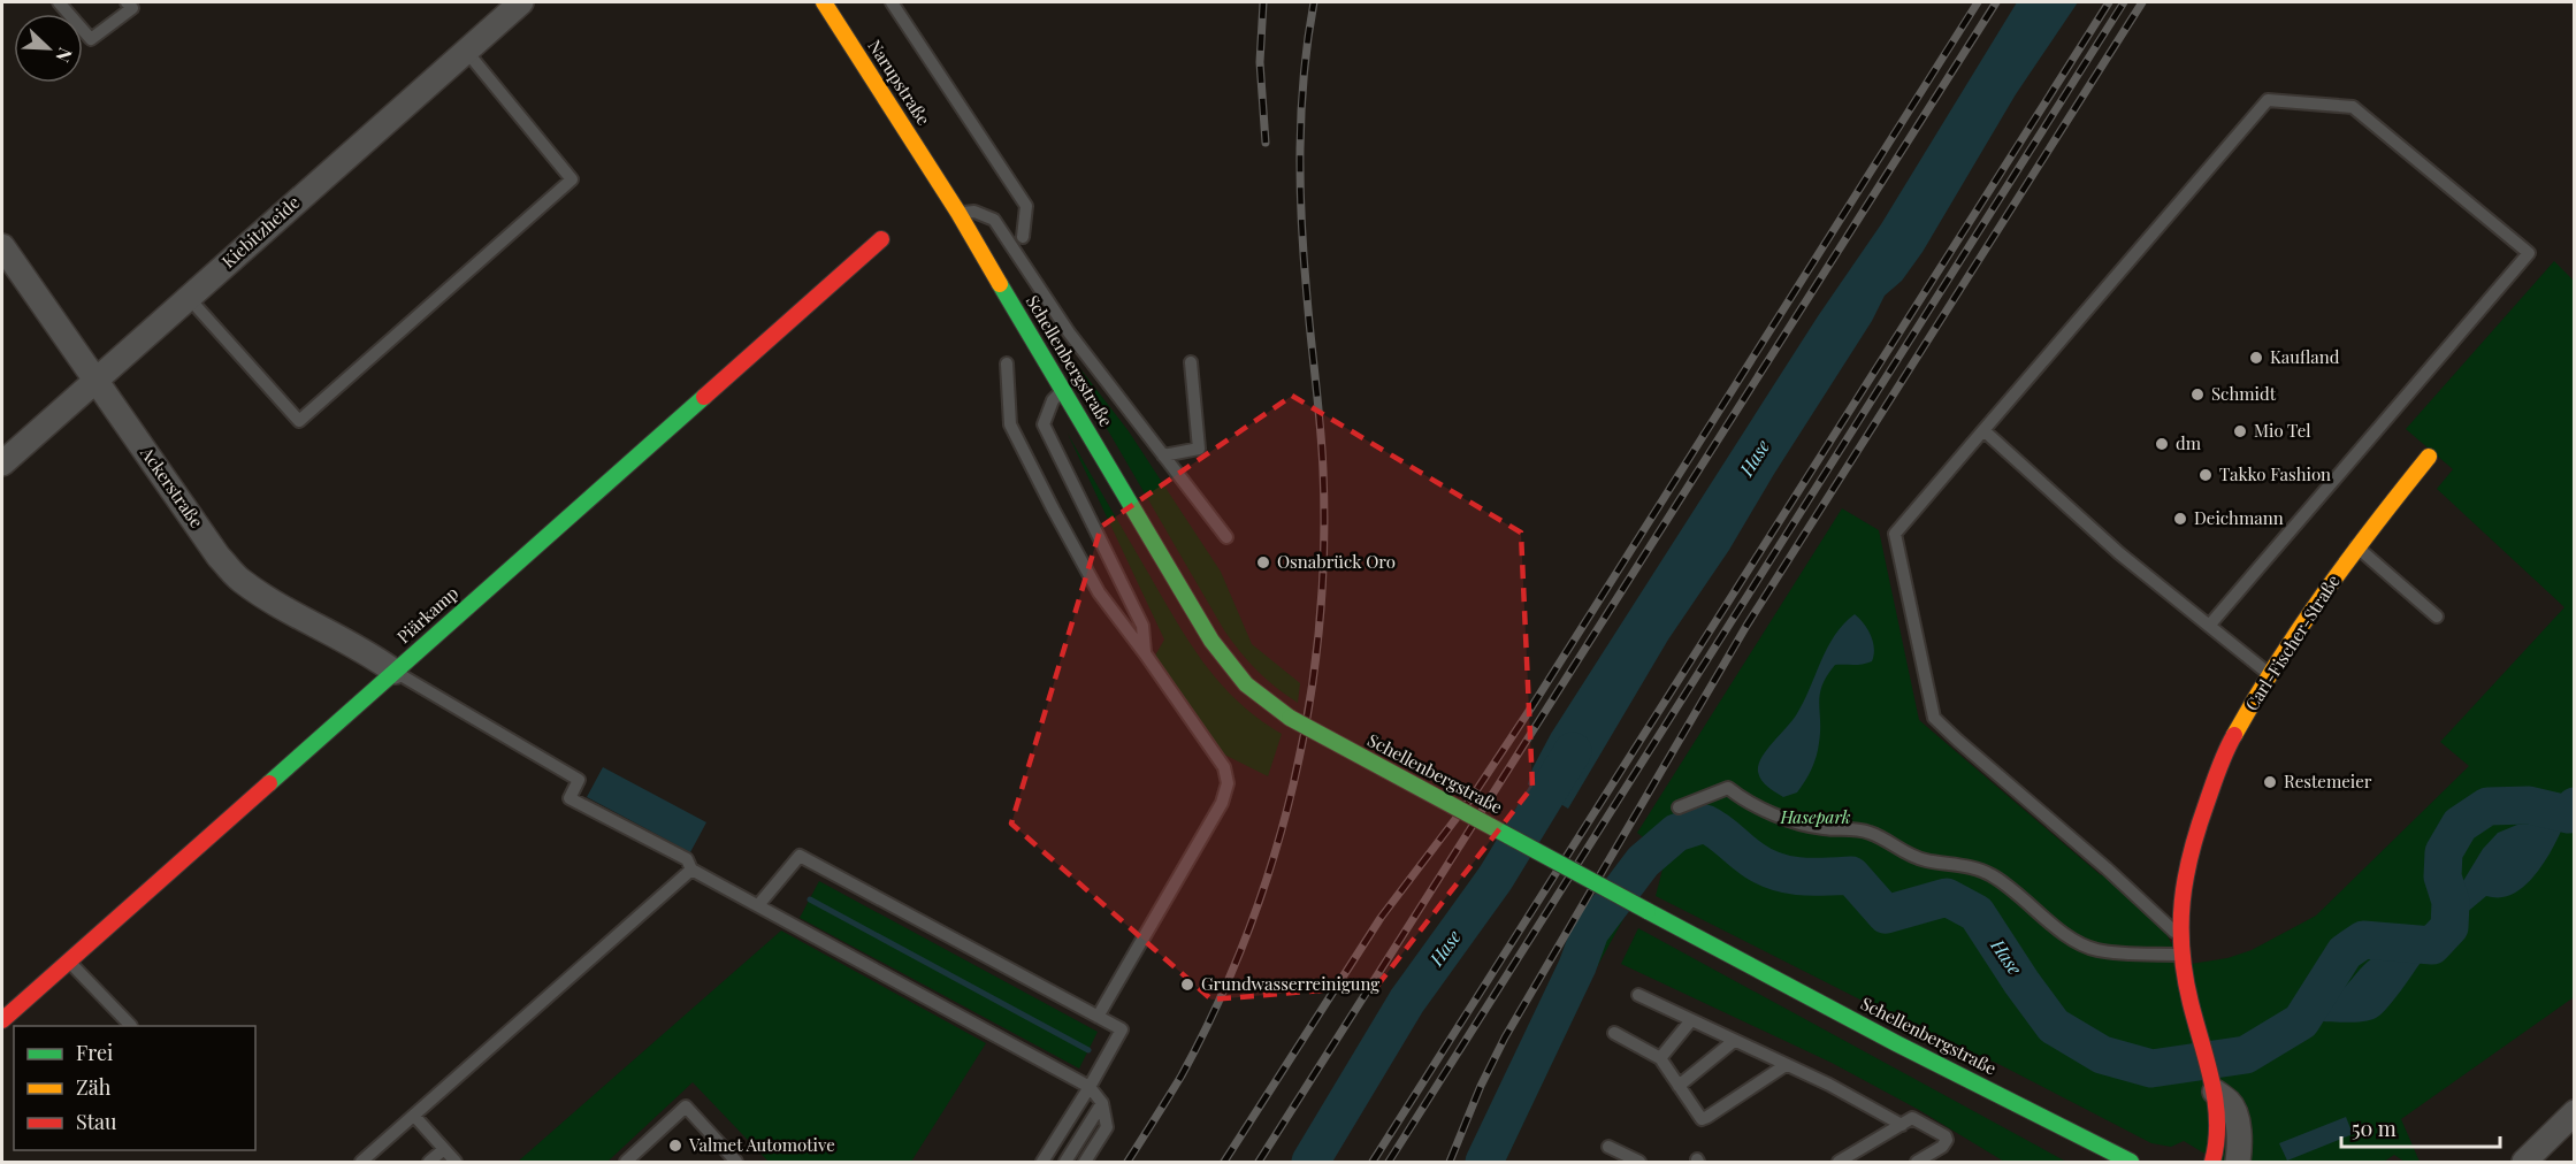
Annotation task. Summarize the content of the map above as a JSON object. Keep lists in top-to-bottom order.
{
  "streets": {
    "street": [
      "Narupstraße",
      "Kiebitzheide",
      "Schellenbergstraße",
      "Ackerstraße",
      "Piärkamp",
      "Carl-Fischer-Straße"
    ]
  },
  "crossings": [
    ["Narupstraße", "Schellenbergstraße"],
    ["Kiebitzheide", "Ackerstraße"],
    ["Ackerstraße", "Piärkamp"]
  ],
  "water": ["Hase"],
  "parks": ["Hasepark"],
  "places": [
    "Kaufland",
    "Schmidt",
    "Mio Tel",
    "dm",
    "Takko Fashion",
    "Deichmann",
    "Osnabrück Oro",
    "Restemeier",
    "Grundwasserreinigung",
    "Valmet Automotive"
  ],
  "legend": ["Frei", "Zäh", "Stau"],
  "scale_bar": "50 m",
  "north": "bottom right"
}
